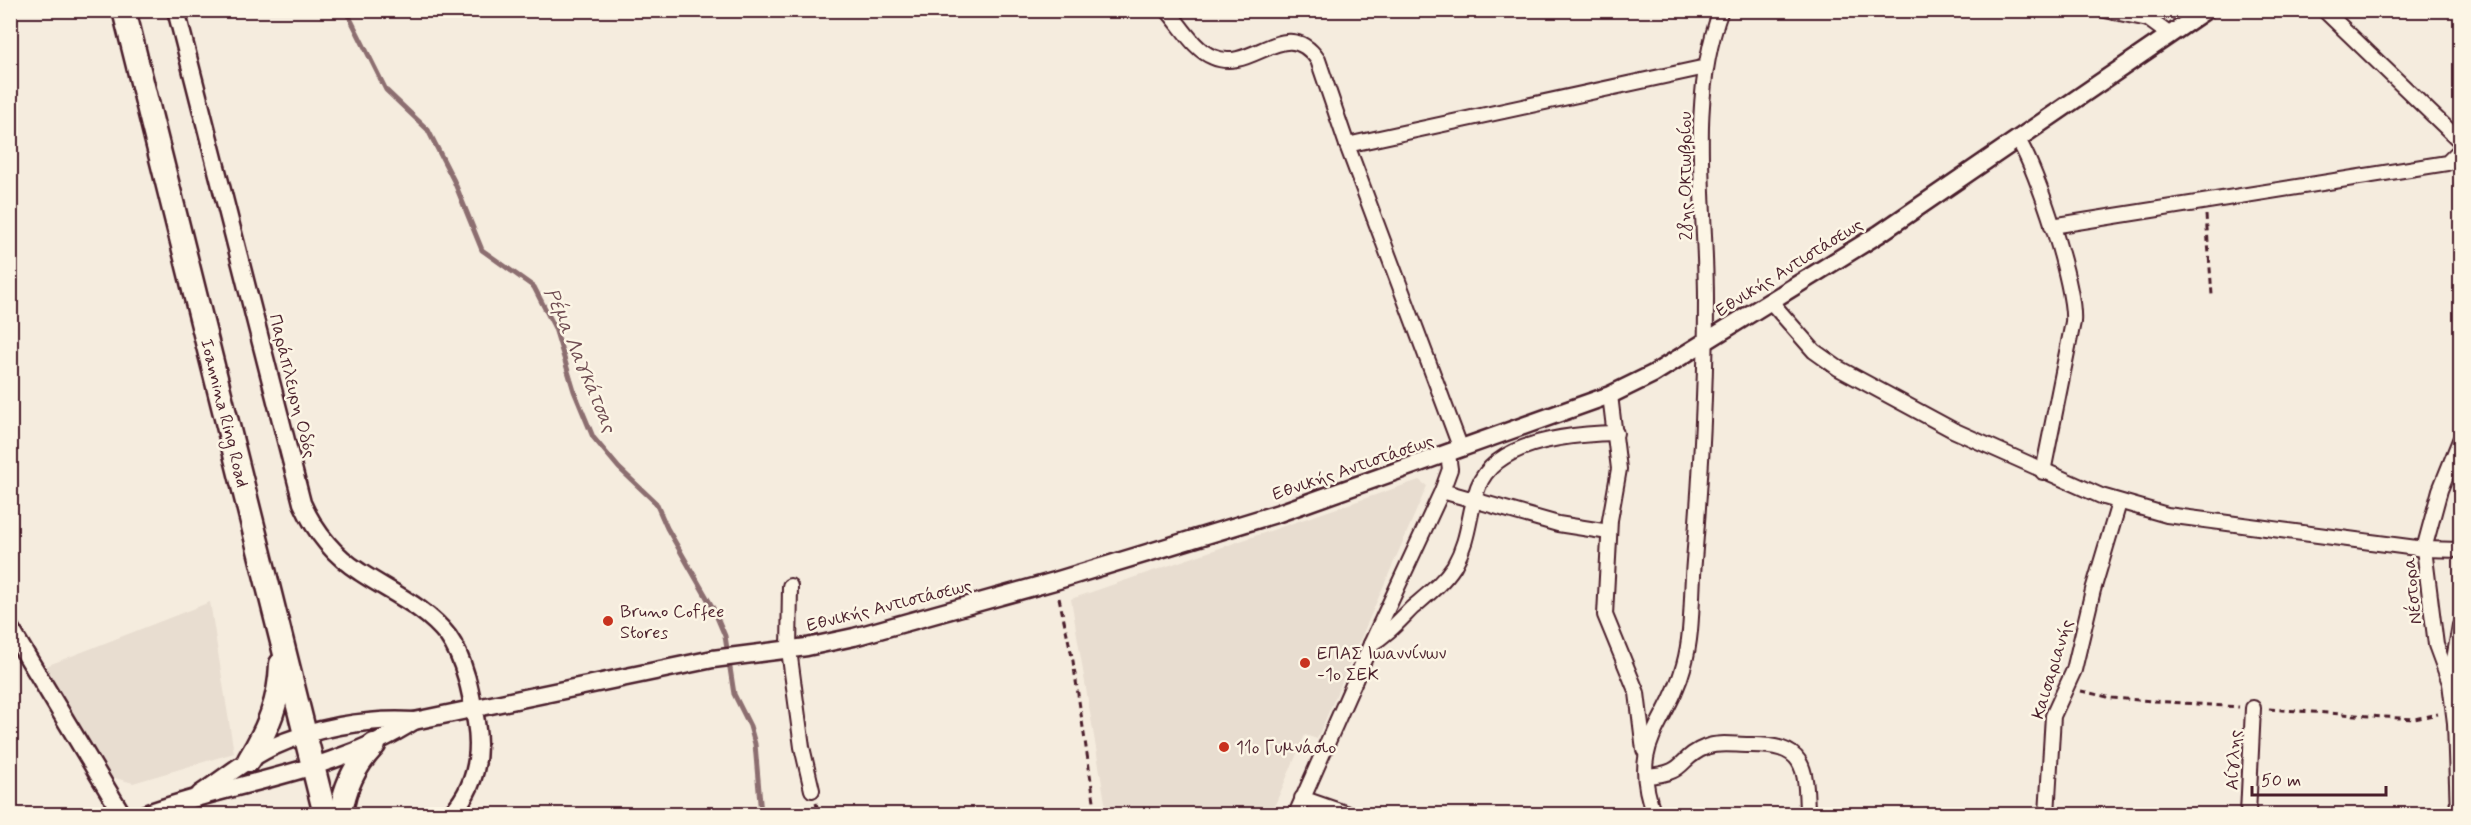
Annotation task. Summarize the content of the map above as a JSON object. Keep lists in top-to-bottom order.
{
  "streets": {
    "highway": ["Ioannina Ring Road"],
    "street": [
      "28ης Οκτωβρίου",
      "Εθνικής Αντιστάσεως",
      "Παράπλευρη Οδός",
      "Νέστορα",
      "Καισαριανής",
      "Αίγλης"
    ]
  },
  "crossings": [
    ["28ης Οκτωβρίου", "Εθνικής Αντιστάσεως"],
    ["Εθνικής Αντιστάσεως", "Παράπλευρη Οδός"],
    ["Εθνικής Αντιστάσεως", "Ioannina Ring Road"]
  ],
  "water": ["Ρέμα Λαγκάτσας"],
  "places": ["Bruno Coffee Stores", "ΕΠΑΣ Ιωαννίνων -1ο ΣΕΚ", "11o Γυμνάσιο"],
  "scale_bar": "50 m"
}
